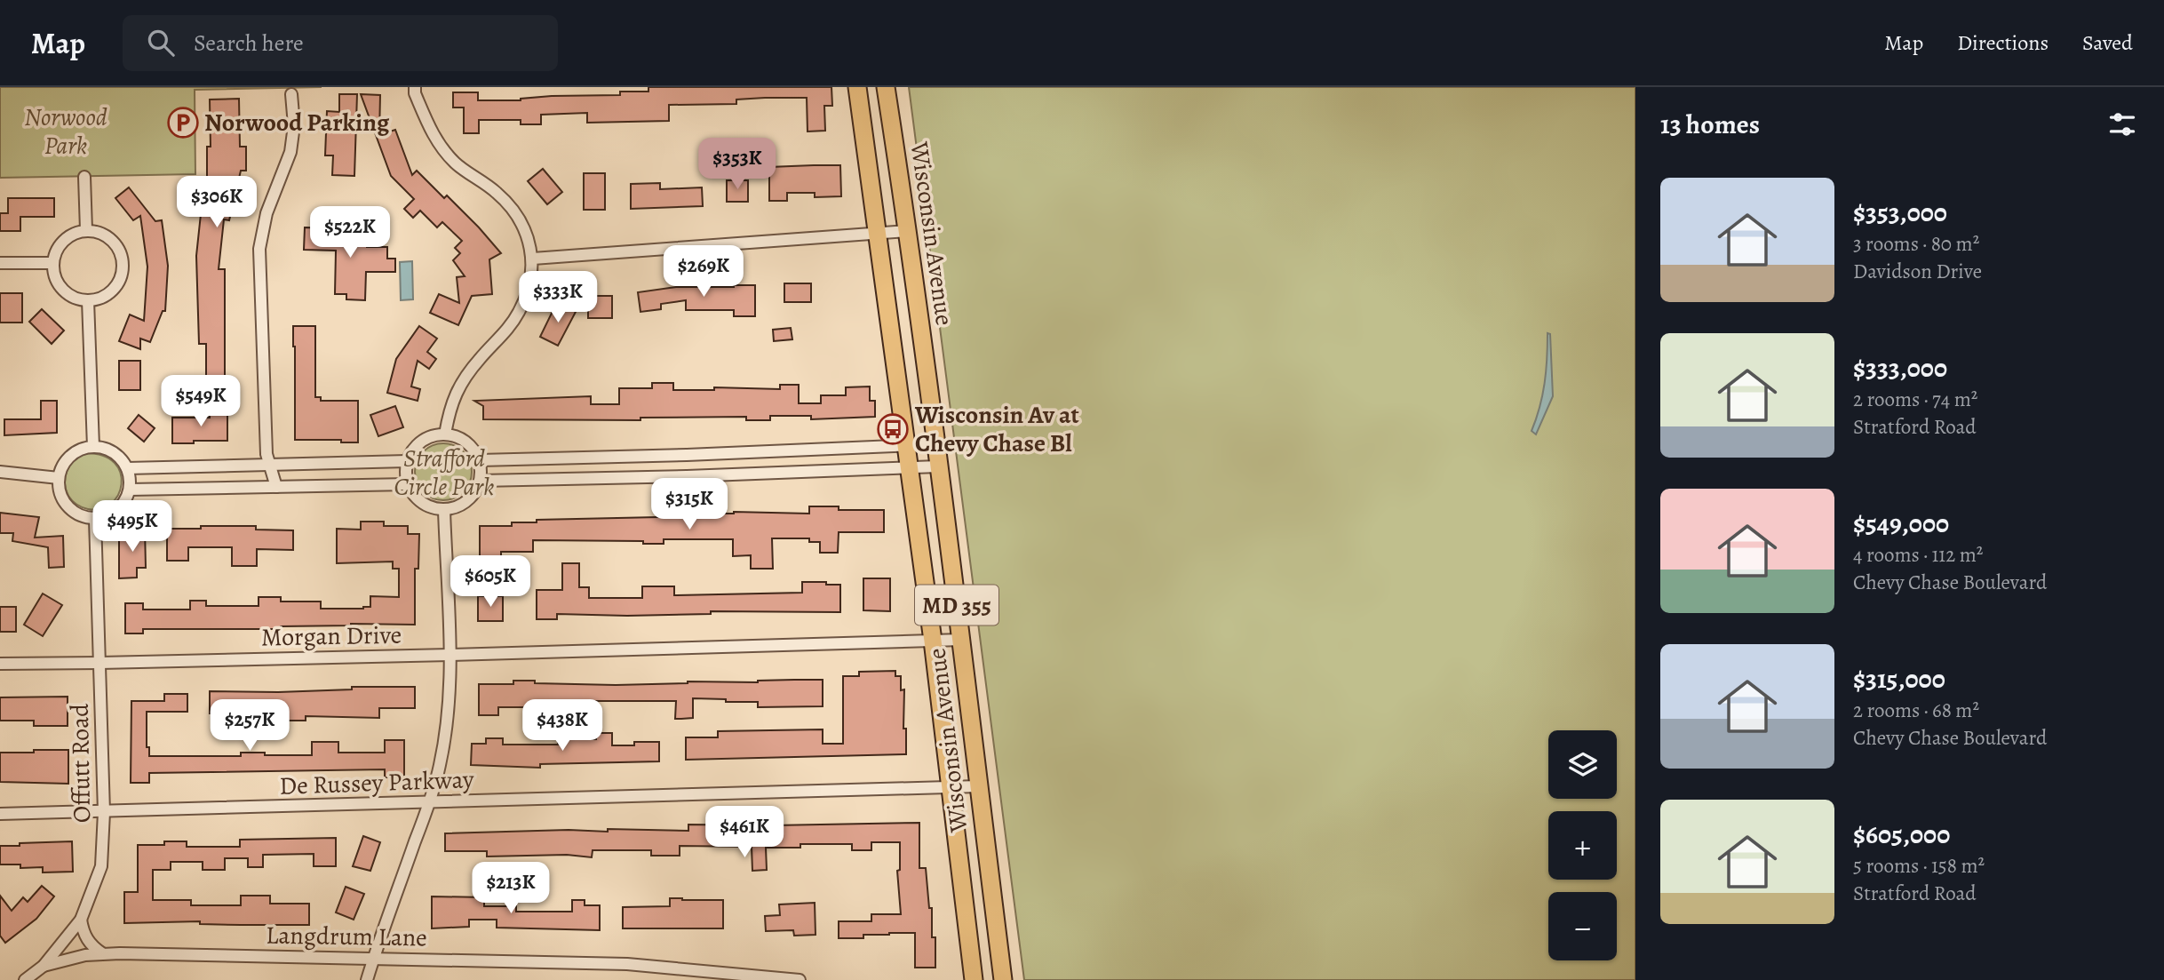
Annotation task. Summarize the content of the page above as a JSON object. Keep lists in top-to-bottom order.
{
  "streets": {
    "main road": ["Wisconsin Avenue", "MD 355"],
    "street": [
      "Morgan Drive",
      "Offutt Road",
      "De Russey Parkway",
      "Langdrum Lane"
    ]
  },
  "crossings": [
    ["Wisconsin Avenue", "Morgan Drive"],
    ["Wisconsin Avenue", "De Russey Parkway"],
    ["Morgan Drive", "Offutt Road"],
    ["Offutt Road", "De Russey Parkway"],
    ["Offutt Road", "Langdrum Lane"]
  ],
  "parks": ["Norwood Park", "Strafford Circle Park"],
  "places": {
    "parking": ["Norwood Parking"],
    "bus stop": ["Wisconsin Av at Chevy Chase Bl"]
  },
  "page": {
    "header": "Map",
    "search": "Search here",
    "nav": ["Map", "Directions", "Saved"],
    "heading": "13 homes",
    "price": [
      "$353K",
      "$306K",
      "$522K",
      "$269K",
      "$333K",
      "$549K",
      "$315K",
      "$495K",
      "$605K",
      "$257K",
      "$438K",
      "$461K",
      "$213K"
    ],
    "list": [
      {
        "name": "$353,000",
        "note": "3 rooms · 80 m² · Davidson Drive"
      },
      {
        "name": "$333,000",
        "note": "2 rooms · 74 m² · Stratford Road"
      },
      {
        "name": "$549,000",
        "note": "4 rooms · 112 m² · Chevy Chase Boulevard"
      },
      {
        "name": "$315,000",
        "note": "2 rooms · 68 m² · Chevy Chase Boulevard"
      },
      {
        "name": "$605,000",
        "note": "5 rooms · 158 m² · Stratford Road"
      }
    ],
    "map_buttons": ["+", "−"]
  }
}
